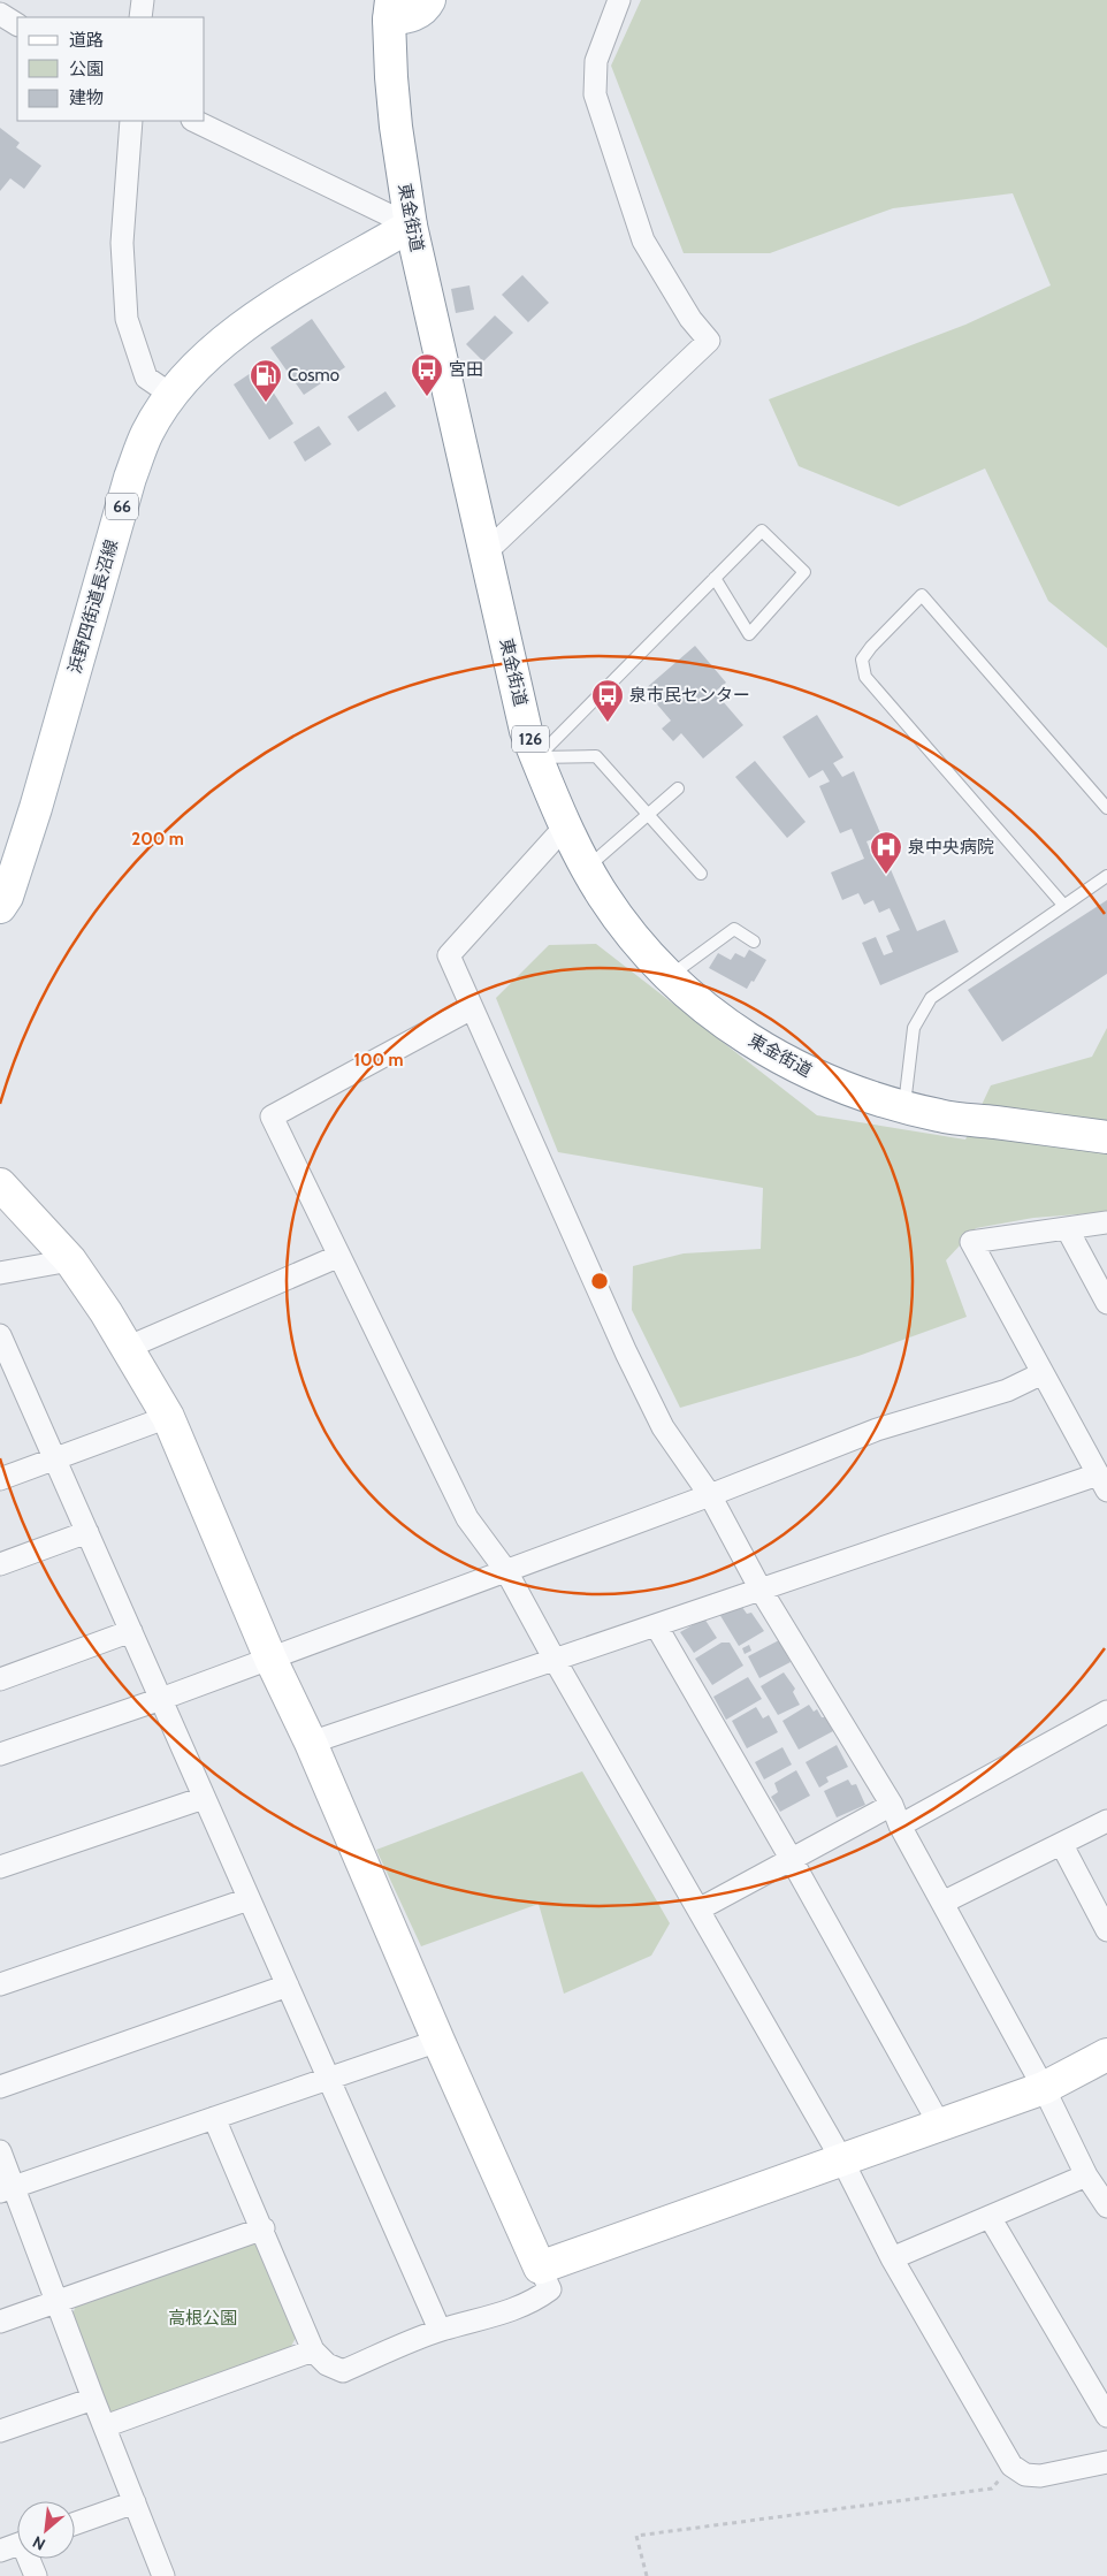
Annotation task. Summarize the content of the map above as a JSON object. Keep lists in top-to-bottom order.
{
  "streets": {
    "main road": [
      "東金街道",
      "66",
      "浜野四街道長沼線",
      "126"
    ]
  },
  "crossings": [
    ["東金街道", "浜野四街道長沼線"]
  ],
  "parks": ["高根公園"],
  "places": {
    "bus stop": ["宮田", "泉市民センター"],
    "fuel station": ["Cosmo"],
    "hospital": ["泉中央病院"]
  },
  "legend": ["道路", "公園", "建物"],
  "north": "bottom left",
  "rings": ["200 m", "100 m"]
}
